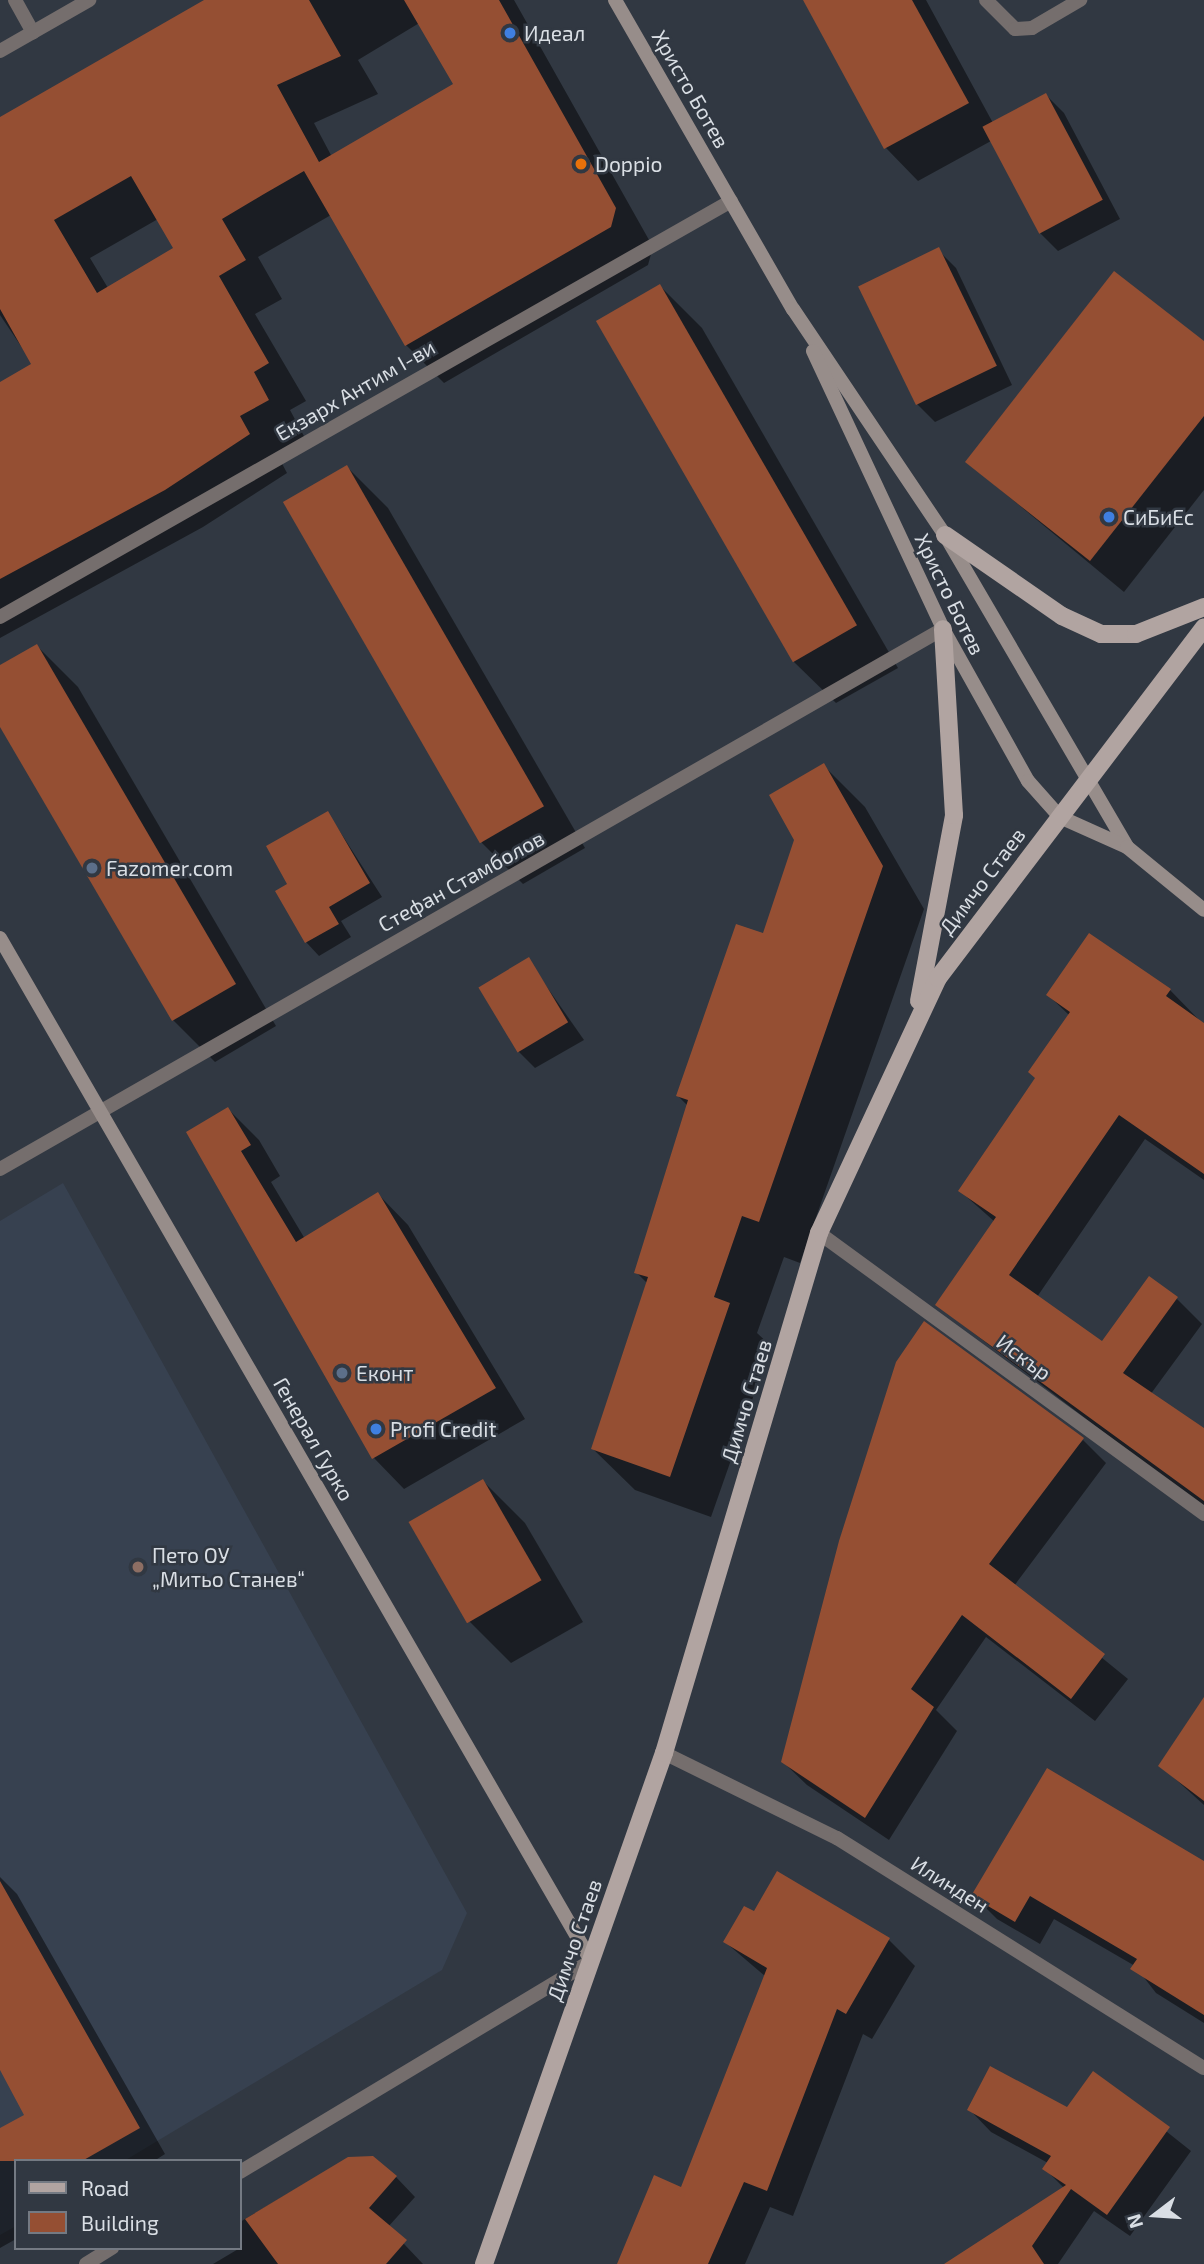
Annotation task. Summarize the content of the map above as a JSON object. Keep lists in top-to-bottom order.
{
  "streets": {
    "main road": ["Димчо Стаев"],
    "street": [
      "Христо Ботев",
      "Екзарх Антим I-ви",
      "Стефан Стамболов",
      "Искър",
      "Генерал Гурко",
      "Илинден"
    ]
  },
  "crossings": [
    ["Христо Ботев", "Екзарх Антим I-ви"],
    ["Христо Ботев", "Стефан Стамболов"],
    ["Христо Ботев", "Димчо Стаев"],
    ["Стефан Стамболов", "Генерал Гурко"],
    ["Димчо Стаев", "Искър"],
    ["Димчо Стаев", "Генерал Гурко"],
    ["Димчо Стаев", "Илинден"]
  ],
  "places": [
    "Идеал",
    "Doppio",
    "СиБиЕс",
    "Fazomer.com",
    "Еконт",
    "Profi Credit",
    "Пето ОУ „Митьо Станев“"
  ],
  "legend": ["Road", "Building"],
  "north": "left"
}
